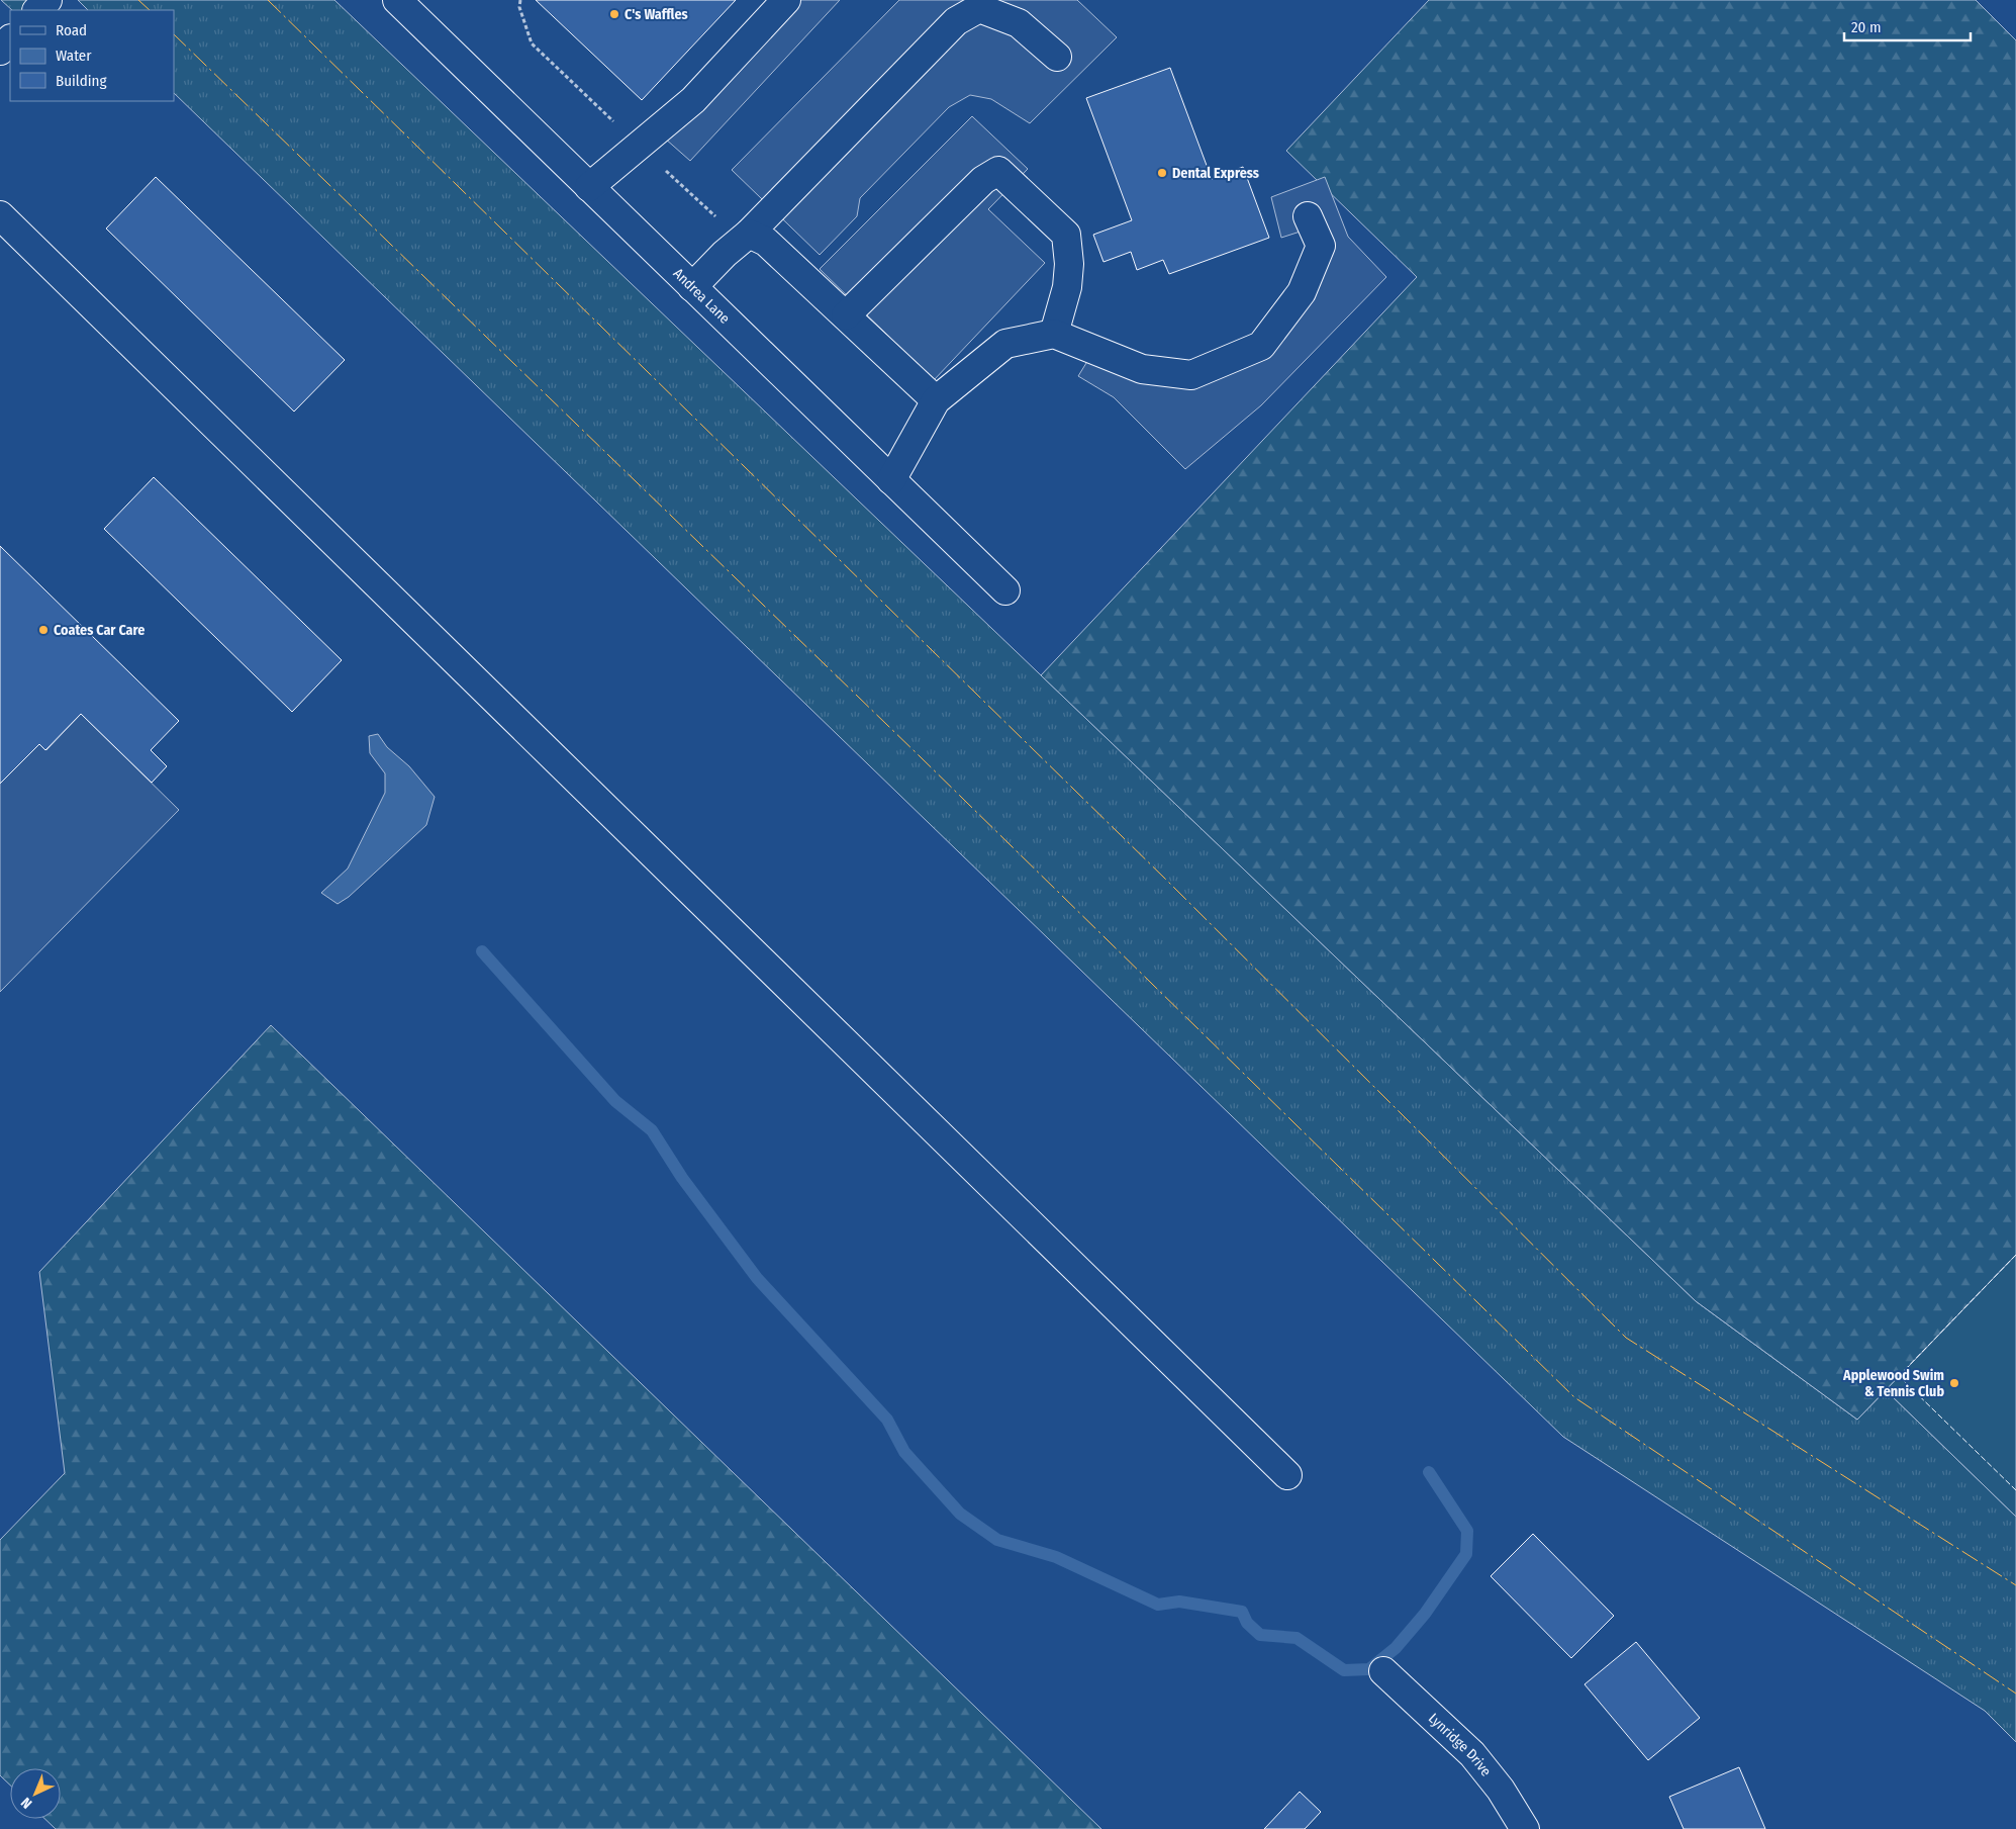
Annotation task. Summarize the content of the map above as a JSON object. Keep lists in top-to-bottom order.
{
  "streets": {
    "street": ["Andrea Lane", "Lynridge Drive"]
  },
  "places": [
    "C's Waffles",
    "Dental Express",
    "Coates Car Care",
    "Applewood Swim & Tennis Club"
  ],
  "legend": ["Road", "Water", "Building"],
  "scale_bar": "20 m",
  "north": "bottom left"
}
